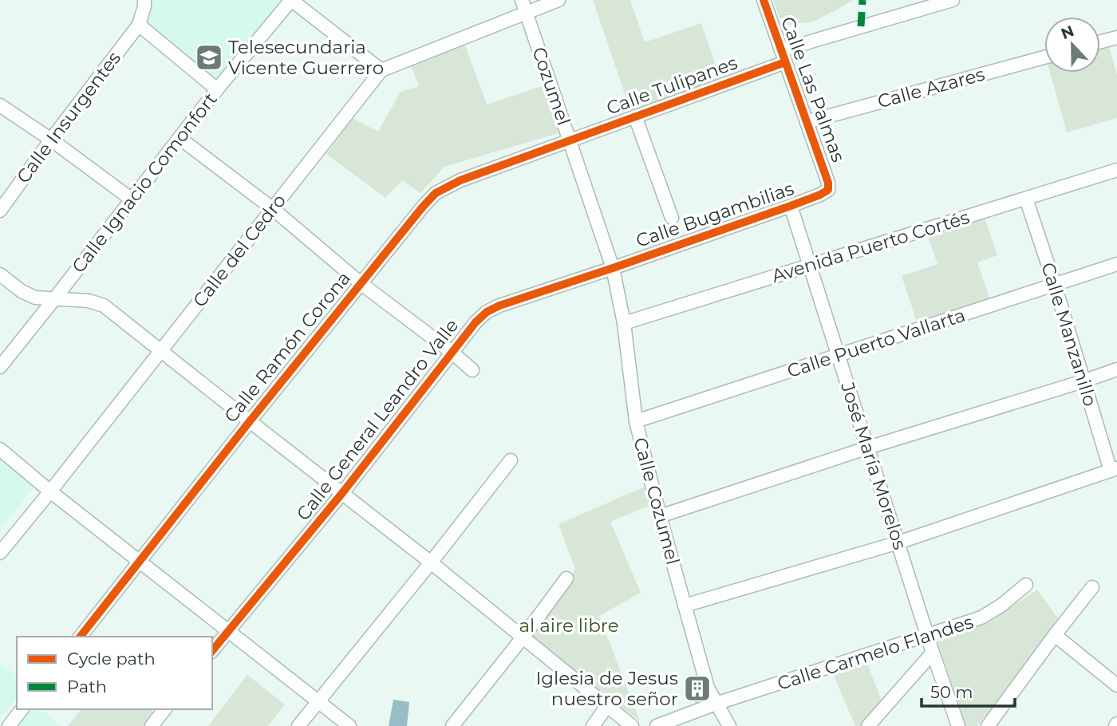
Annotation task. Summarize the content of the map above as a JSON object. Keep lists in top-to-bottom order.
{
  "streets": {
    "street": [
      "Calle Tulipanes",
      "Cozumel",
      "Calle Azares",
      "Calle Las Palmas",
      "Calle Insurgentes",
      "Calle Ignacio Comonfort",
      "Calle Bugambilias",
      "Avenida Puerto Cortés",
      "Calle del Cedro",
      "Calle Manzanillo",
      "Calle Puerto Vallarta",
      "Calle Ramón Corona",
      "Calle General Leandro Valle",
      "José María Morelos",
      "Calle Cozumel",
      "Calle Carmelo Flandes"
    ]
  },
  "crossings": [
    ["Calle Tulipanes", "Cozumel"],
    ["Calle Tulipanes", "Calle Las Palmas"],
    ["Calle Tulipanes", "Calle Ramón Corona"],
    ["Cozumel", "Calle Bugambilias"],
    ["Cozumel", "Calle del Cedro"],
    ["Cozumel", "Calle Ramón Corona"],
    ["Cozumel", "Calle General Leandro Valle"],
    ["Cozumel", "Calle Cozumel"],
    ["Calle Azares", "Calle Las Palmas"],
    ["Calle Las Palmas", "Calle Bugambilias"],
    ["Calle Bugambilias", "Calle General Leandro Valle"],
    ["Calle Bugambilias", "José María Morelos"],
    ["Calle Bugambilias", "Calle Cozumel"],
    ["Avenida Puerto Cortés", "Calle Manzanillo"],
    ["Avenida Puerto Cortés", "José María Morelos"],
    ["Avenida Puerto Cortés", "Calle Cozumel"],
    ["Calle Manzanillo", "Calle Puerto Vallarta"],
    ["Calle Puerto Vallarta", "José María Morelos"],
    ["Calle Puerto Vallarta", "Calle Cozumel"],
    ["Calle General Leandro Valle", "Calle Cozumel"],
    ["José María Morelos", "Calle Carmelo Flandes"],
    ["Calle Cozumel", "Calle Carmelo Flandes"]
  ],
  "parks": ["al aire libre"],
  "places": {
    "school or university": ["Telesecundaria Vicente Guerrero"],
    "building": ["Iglesia de Jesus nuestro señor"]
  },
  "legend": ["Cycle path", "Path"],
  "scale_bar": "50 m",
  "north": "top"
}
